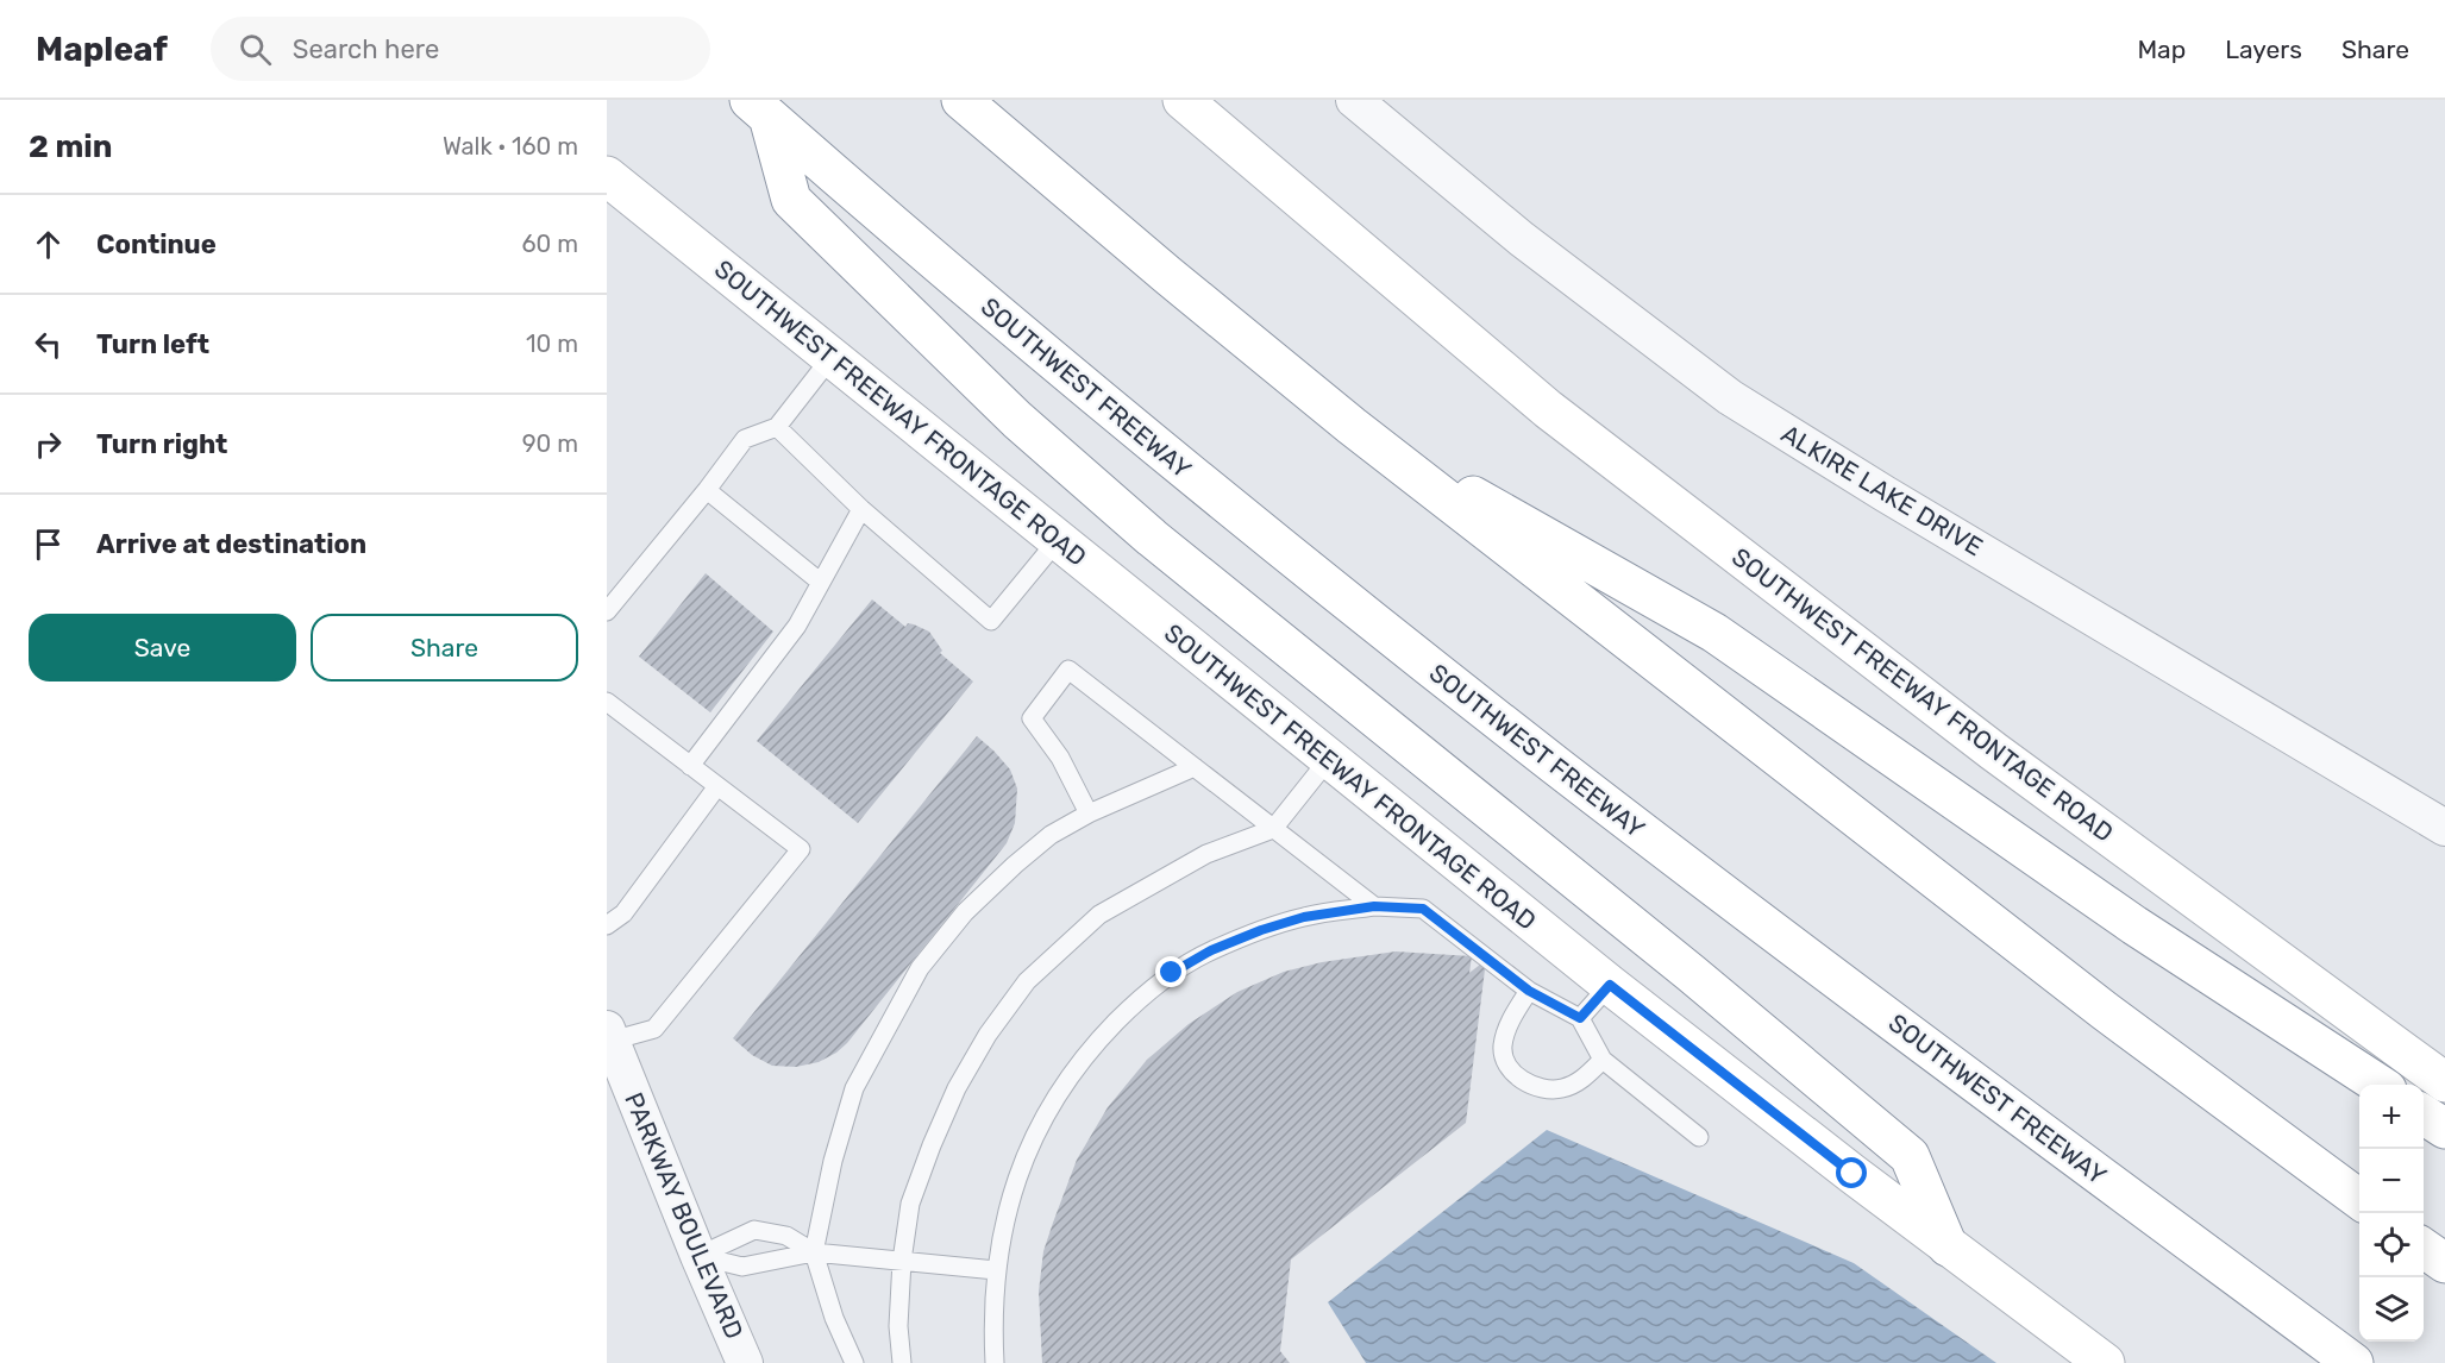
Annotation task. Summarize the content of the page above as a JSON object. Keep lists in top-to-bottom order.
{
  "streets": {
    "main road": ["SOUTHWEST FREEWAY", "SOUTHWEST FREEWAY FRONTAGE ROAD"],
    "street": ["ALKIRE LAKE DRIVE", "PARKWAY BOULEVARD"]
  },
  "page": {
    "header": "Mapleaf",
    "search": "Search here",
    "nav": ["Map", "Layers", "Share"],
    "heading": ["2 min", "Walk · 160 m"],
    "list": [
      ["Continue", "60 m"],
      ["Turn left", "10 m"],
      ["Turn right", "90 m"],
      "Arrive at destination"
    ],
    "buttons": ["Save", "Share"],
    "map_buttons": ["+", "−"]
  }
}
